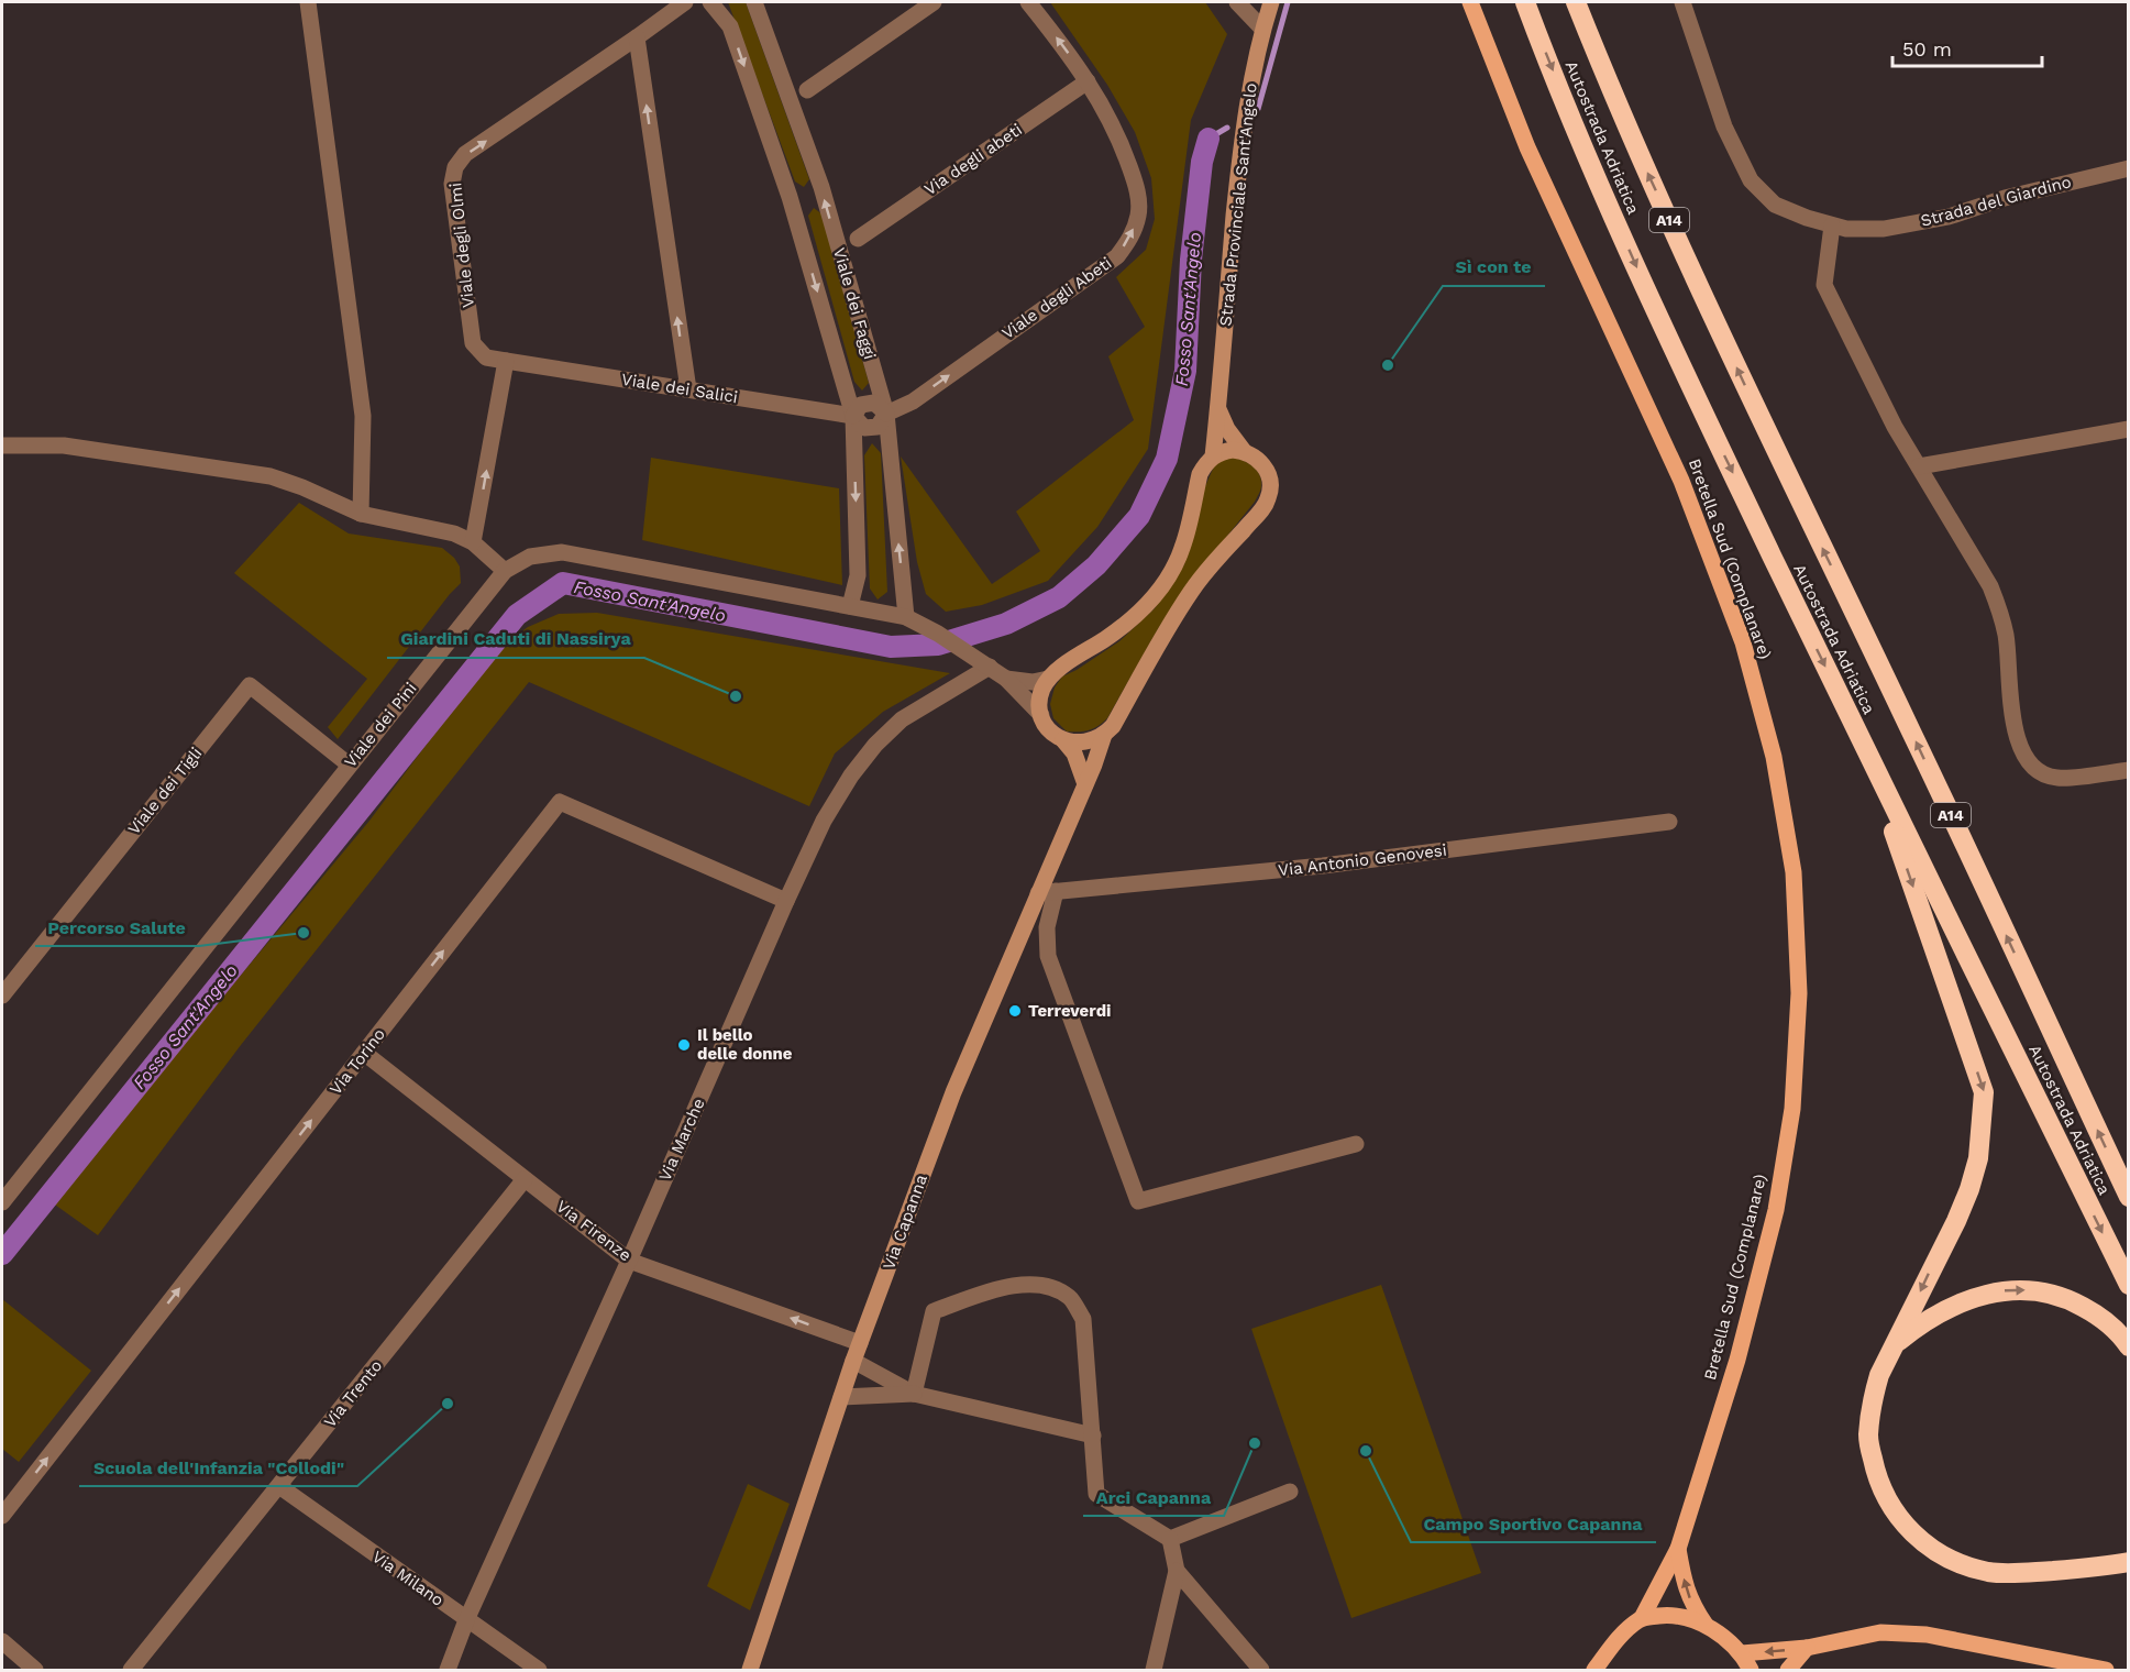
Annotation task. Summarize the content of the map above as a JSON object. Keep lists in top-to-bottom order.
{
  "streets": {
    "highway": ["Autostrada Adriatica", "A14"],
    "main road": ["Strada Provinciale Sant'Angelo", "Bretella Sud (Complanare)", "Via Capanna"],
    "street": [
      "Via degli abeti",
      "Strada del Giardino",
      "Viale degli Olmi",
      "Viale degli Abeti",
      "Viale dei Faggi",
      "Viale dei Salici",
      "Viale dei Pini",
      "Viale dei Tigli",
      "Via Antonio Genovesi",
      "Via Torino",
      "Via Marche",
      "Via Firenze",
      "Via Trento",
      "Via Milano"
    ]
  },
  "crossings": [
    ["Via degli abeti", "Viale degli Abeti"],
    ["Viale degli Olmi", "Viale dei Salici"],
    ["Viale degli Abeti", "Viale dei Faggi"],
    ["Viale dei Faggi", "Viale dei Salici"],
    ["Viale dei Faggi", "Viale dei Pini"],
    ["Viale dei Pini", "Viale dei Tigli"],
    ["Viale dei Pini", "Via Marche"],
    ["Via Antonio Genovesi", "Via Capanna"],
    ["Via Torino", "Via Marche"],
    ["Via Torino", "Via Firenze"],
    ["Via Marche", "Via Firenze"],
    ["Via Marche", "Via Milano"],
    ["Via Capanna", "Via Firenze"],
    ["Via Firenze", "Via Trento"],
    ["Via Trento", "Via Milano"]
  ],
  "one_way": ["Via Torino", "Via Firenze"],
  "water": ["Fosso Sant'Angelo"],
  "places": [
    "Sì con te",
    "Giardini Caduti di Nassirya",
    "Percorso Salute",
    "Terreverdi",
    "Il bello delle donne",
    "Scuola dell'Infanzia \"Collodi\"",
    "Arci Capanna",
    "Campo Sportivo Capanna"
  ],
  "scale_bar": "50 m"
}
